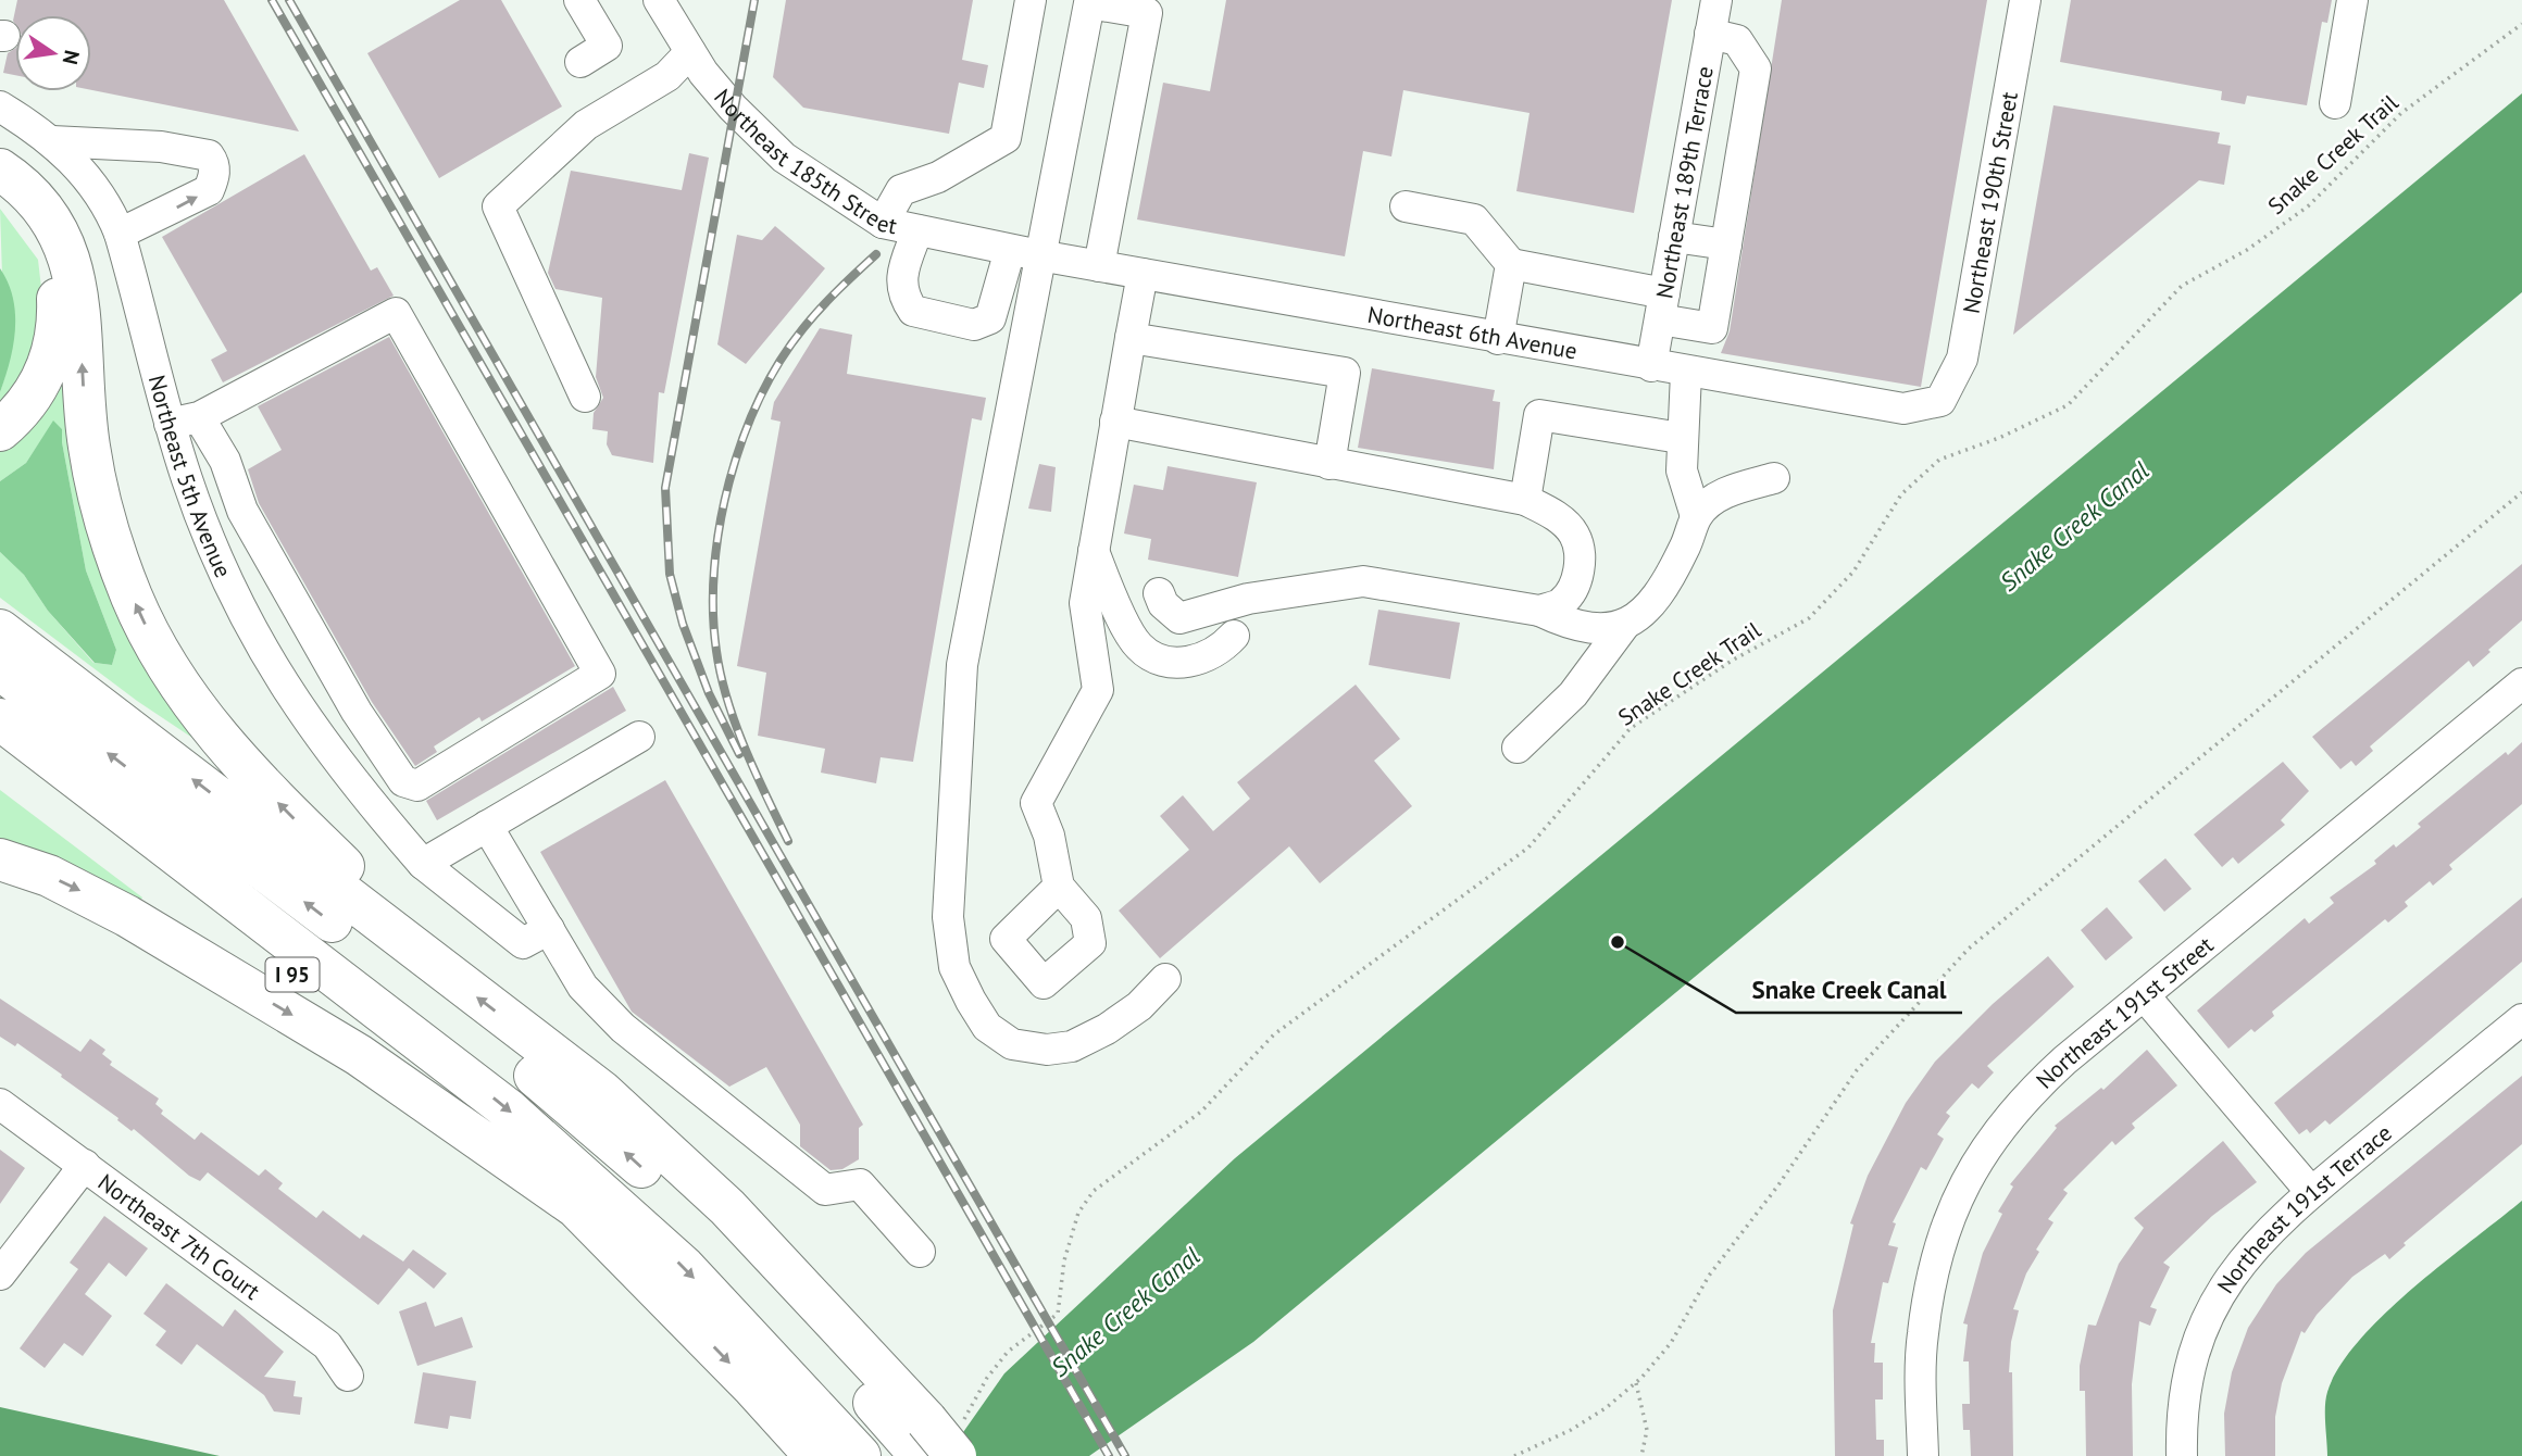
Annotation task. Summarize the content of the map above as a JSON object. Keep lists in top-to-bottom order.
{
  "streets": {
    "highway": ["I 95"],
    "street": [
      "Northeast 185th Street",
      "Northeast 189th Terrace",
      "Northeast 190th Street",
      "Northeast 6th Avenue",
      "Northeast 5th Avenue",
      "Northeast 191st Street",
      "Northeast 191st Terrace",
      "Northeast 7th Court"
    ],
    "path": ["Snake Creek Trail"]
  },
  "crossings": [
    ["Northeast 185th Street", "Northeast 6th Avenue"],
    ["Northeast 189th Terrace", "Northeast 6th Avenue"],
    ["Northeast 190th Street", "Northeast 6th Avenue"]
  ],
  "water": ["Snake Creek Canal"],
  "places": ["Snake Creek Canal"],
  "north": "right"
}
